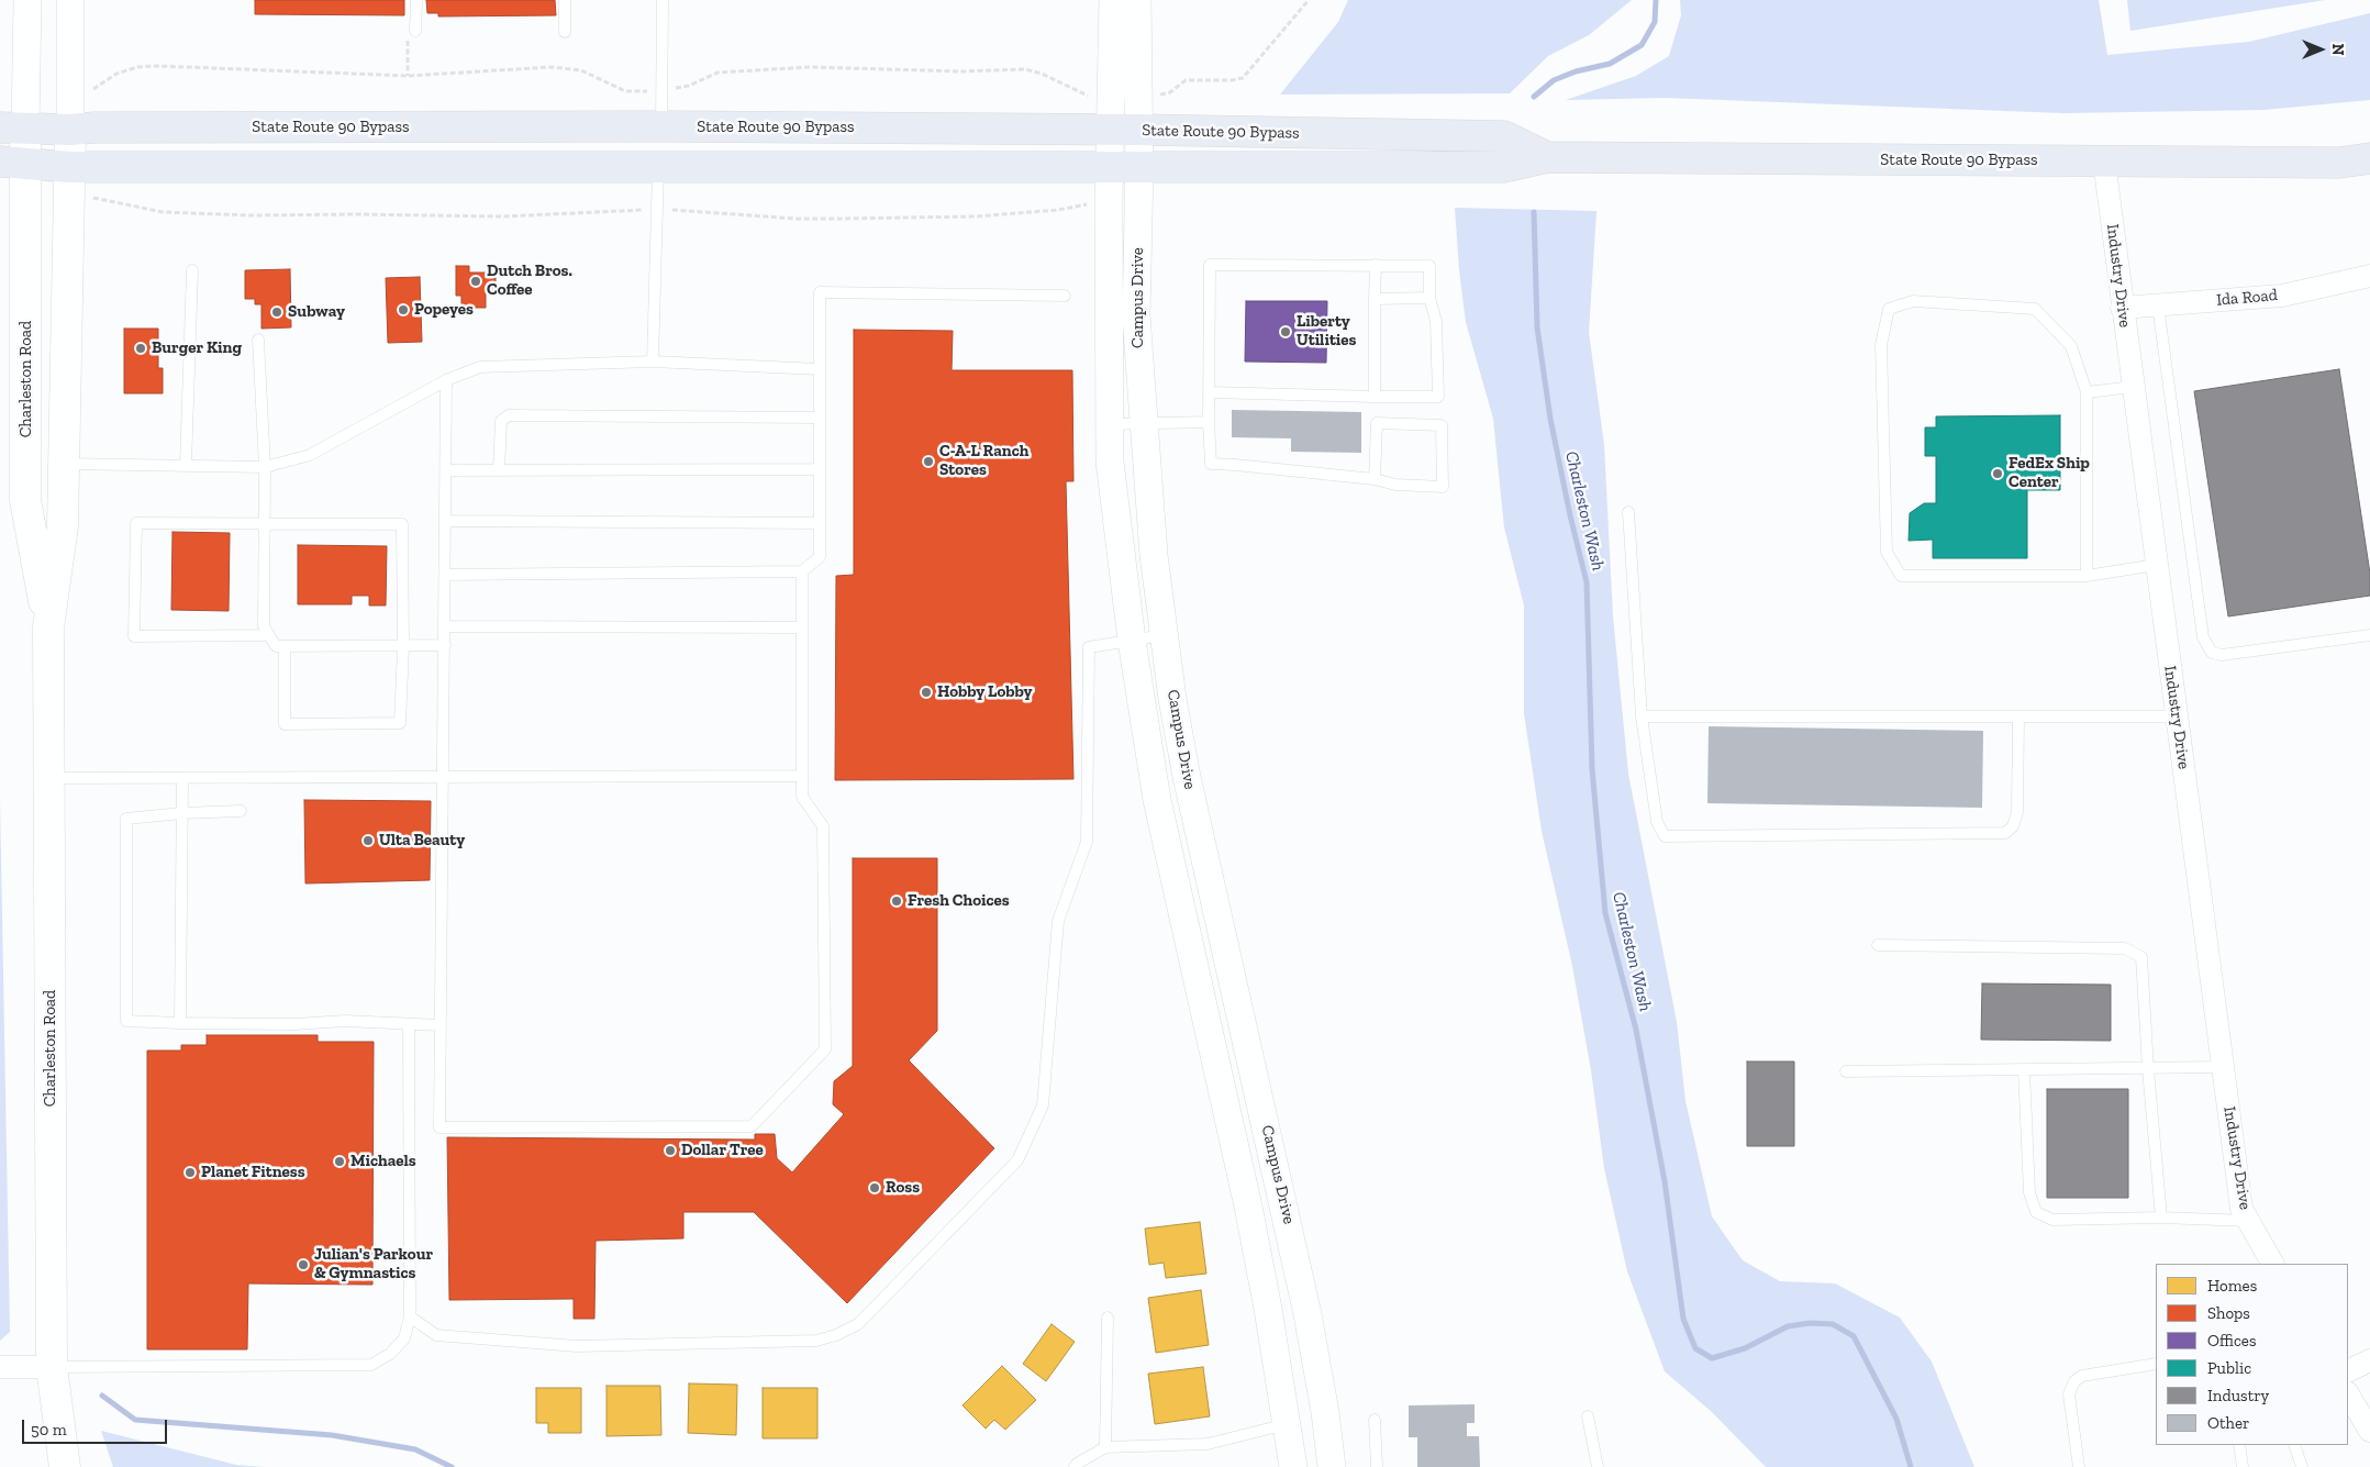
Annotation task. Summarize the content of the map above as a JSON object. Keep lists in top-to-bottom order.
{
  "streets": {
    "highway": ["State Route 90 Bypass"],
    "main road": ["Charleston Road"],
    "street": ["Industry Drive", "Campus Drive", "Ida Road"]
  },
  "crossings": [
    ["State Route 90 Bypass", "Industry Drive"],
    ["State Route 90 Bypass", "Campus Drive"],
    ["State Route 90 Bypass", "Charleston Road"],
    ["Industry Drive", "Ida Road"]
  ],
  "water": ["Charleston Wash"],
  "places": [
    "Dutch Bros. Coffee",
    "Popeyes",
    "Subway",
    "Liberty Utilities",
    "Burger King",
    "C-A-L Ranch Stores",
    "FedEx Ship Center",
    "Hobby Lobby",
    "Ulta Beauty",
    "Fresh Choices",
    "Dollar Tree",
    "Michaels",
    "Planet Fitness",
    "Ross",
    "Julian's Parkour & Gymnastics"
  ],
  "legend": [
    "Homes",
    "Shops",
    "Offices",
    "Public",
    "Industry",
    "Other"
  ],
  "scale_bar": "50 m",
  "north": "right"
}
